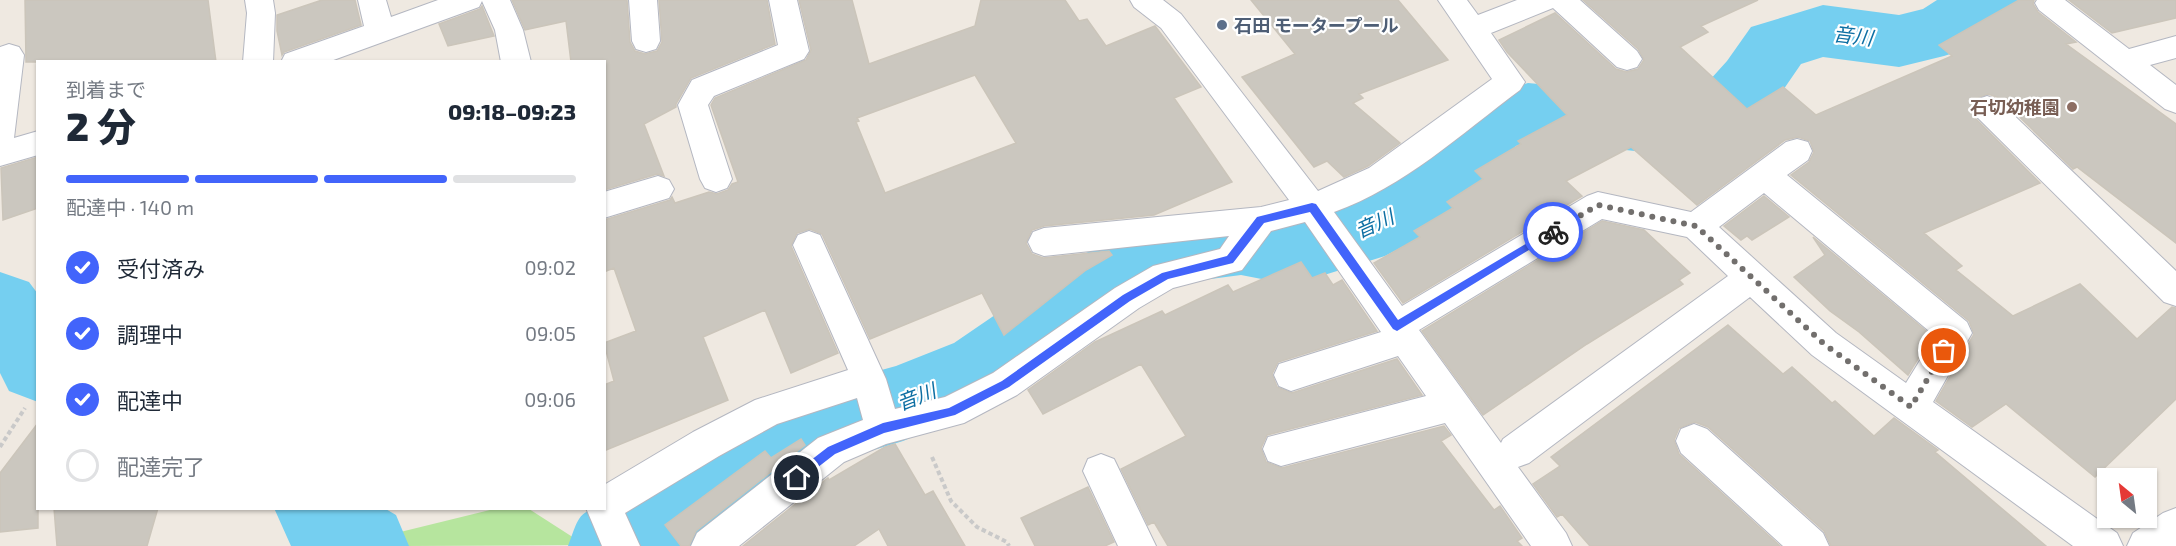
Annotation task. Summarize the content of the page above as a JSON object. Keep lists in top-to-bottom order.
{
  "water": ["音川"],
  "places": ["石田 モータープール", "石切幼稚園"],
  "north": "top left",
  "page": {
    "heading": ["2 分", "到着まで", "09:18–09:23"],
    "bar": "配達中 · 140 m",
    "list": [
      ["受付済み", "09:02"],
      ["調理中", "09:05"],
      ["配達中", "09:06"],
      "配達完了"
    ]
  }
}
